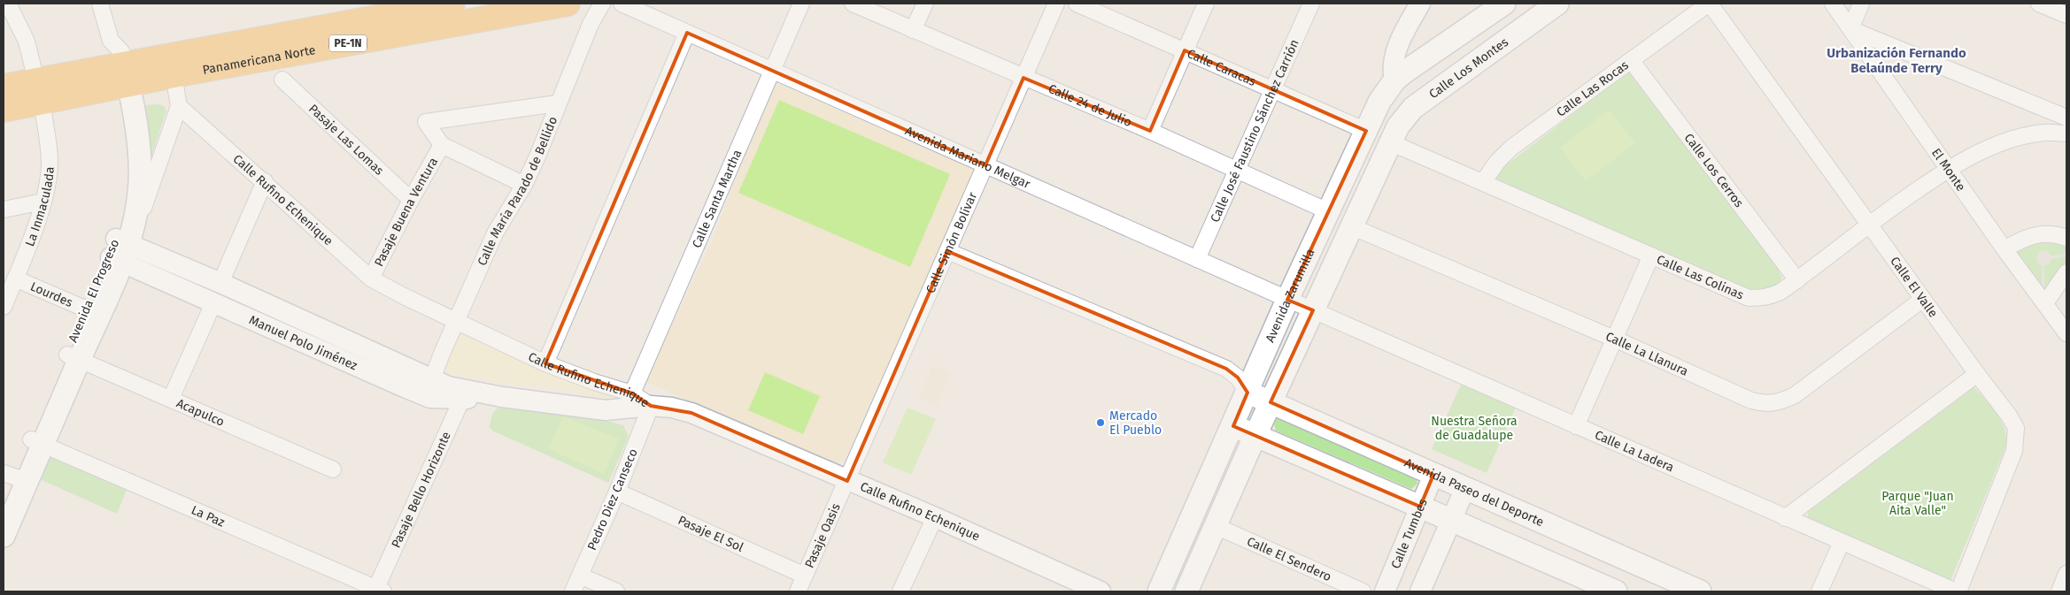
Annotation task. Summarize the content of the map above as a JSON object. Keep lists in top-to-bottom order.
{
  "streets": {
    "highway": ["PE-1N", "Panamericana Norte"],
    "main road": [
      "Calle Los Montes",
      "Avenida El Progreso",
      "Avenida Zarumilla",
      "Avenida Paseo del Deporte"
    ],
    "street": [
      "Calle Caracas",
      "Calle Las Rocas",
      "Calle 24 de Julio",
      "Calle José Faustino Sánchez Carrión",
      "Pasaje Las Lomas",
      "Avenida Mariano Melgar",
      "El Monte",
      "Calle Los Cerros",
      "Calle María Parado de Bellido",
      "Calle Santa Martha",
      "Calle Rufino Echenique",
      "La Inmaculada",
      "Pasaje Buena Ventura",
      "Calle Simón Bolívar",
      "Calle Las Colinas",
      "Calle El Valle",
      "Lourdes",
      "Manuel Polo Jiménez",
      "Calle La Llanura",
      "Acapulco",
      "Calle La Ladera",
      "Pasaje Bello Horizonte",
      "Pedro Diez Canseco",
      "La Paz",
      "Calle Tumbes",
      "Pasaje El Sol",
      "Pasaje Oasis",
      "Calle El Sendero"
    ]
  },
  "crossings": [
    ["Panamericana Norte", "La Inmaculada"],
    ["Panamericana Norte", "Avenida El Progreso"],
    ["Calle Caracas", "Calle José Faustino Sánchez Carrión"],
    ["Calle Caracas", "Avenida Zarumilla"],
    ["Calle Los Montes", "Calle Las Colinas"],
    ["Calle Las Rocas", "Calle Los Cerros"],
    ["Calle Las Rocas", "Calle Las Colinas"],
    ["Calle Las Rocas", "Calle El Valle"],
    ["Calle 24 de Julio", "Calle José Faustino Sánchez Carrión"],
    ["Calle 24 de Julio", "Calle Simón Bolívar"],
    ["Calle 24 de Julio", "Avenida Zarumilla"],
    ["Calle José Faustino Sánchez Carrión", "Avenida Mariano Melgar"],
    ["Pasaje Las Lomas", "Pasaje Buena Ventura"],
    ["Avenida Mariano Melgar", "Calle Santa Martha"],
    ["Avenida Mariano Melgar", "Calle Simón Bolívar"],
    ["Avenida Mariano Melgar", "Avenida Zarumilla"],
    ["Avenida Mariano Melgar", "Calle La Ladera"],
    ["El Monte", "Calle Las Colinas"],
    ["Calle Los Cerros", "Calle Las Colinas"],
    ["Calle María Parado de Bellido", "Calle Rufino Echenique"],
    ["Calle María Parado de Bellido", "Manuel Polo Jiménez"],
    ["Calle Santa Martha", "Calle Rufino Echenique"],
    ["Calle Rufino Echenique", "Pasaje Buena Ventura"],
    ["Calle Rufino Echenique", "Calle Simón Bolívar"],
    ["Calle Rufino Echenique", "Avenida El Progreso"],
    ["Calle Rufino Echenique", "Manuel Polo Jiménez"],
    ["Calle Rufino Echenique", "Pedro Diez Canseco"],
    ["Calle Rufino Echenique", "Pasaje Oasis"],
    ["La Inmaculada", "Lourdes"],
    ["Calle Simón Bolívar", "Pasaje Oasis"],
    ["Calle Las Colinas", "Calle El Valle"],
    ["Calle El Valle", "Calle La Llanura"],
    ["Calle El Valle", "Calle La Ladera"],
    ["Avenida El Progreso", "Lourdes"],
    ["Avenida El Progreso", "Manuel Polo Jiménez"],
    ["Avenida El Progreso", "Acapulco"],
    ["Avenida El Progreso", "La Paz"],
    ["Avenida Zarumilla", "Avenida Paseo del Deporte"],
    ["Manuel Polo Jiménez", "Pasaje Bello Horizonte"],
    ["Manuel Polo Jiménez", "Pedro Diez Canseco"],
    ["Pasaje Bello Horizonte", "La Paz"],
    ["Avenida Paseo del Deporte", "Calle Tumbes"],
    ["Pedro Diez Canseco", "Pasaje El Sol"],
    ["Pasaje El Sol", "Pasaje Oasis"]
  ],
  "districts": ["Urbanización Fernando Belaúnde Terry"],
  "parks": ["Nuestra Señora de Guadalupe", "Parque \"Juan Aita Valle\""],
  "places": ["Mercado El Pueblo"]
}
